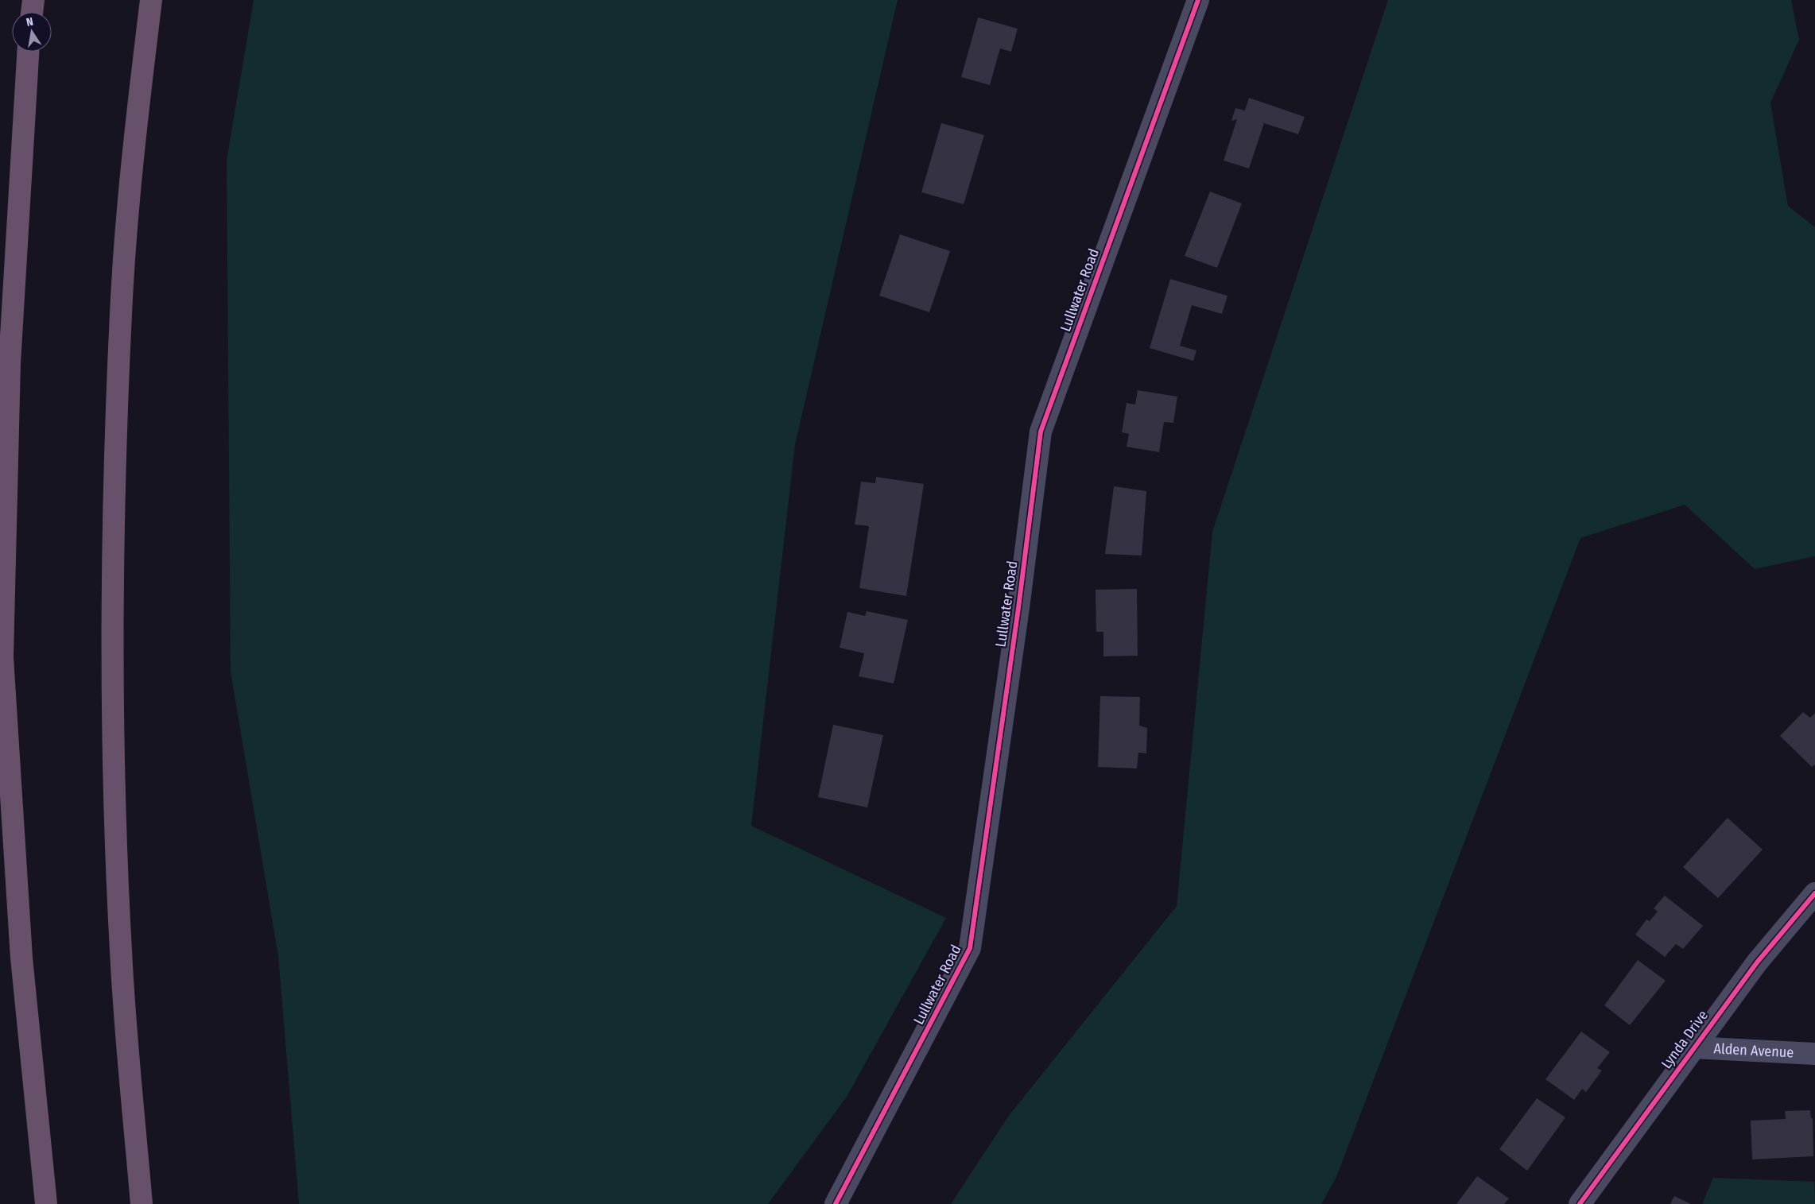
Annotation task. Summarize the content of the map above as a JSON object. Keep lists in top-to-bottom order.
{
  "streets": {
    "street": ["Lullwater Road", "Lynda Drive", "Alden Avenue"]
  },
  "crossings": [
    ["Lynda Drive", "Alden Avenue"]
  ],
  "north": "top"
}
